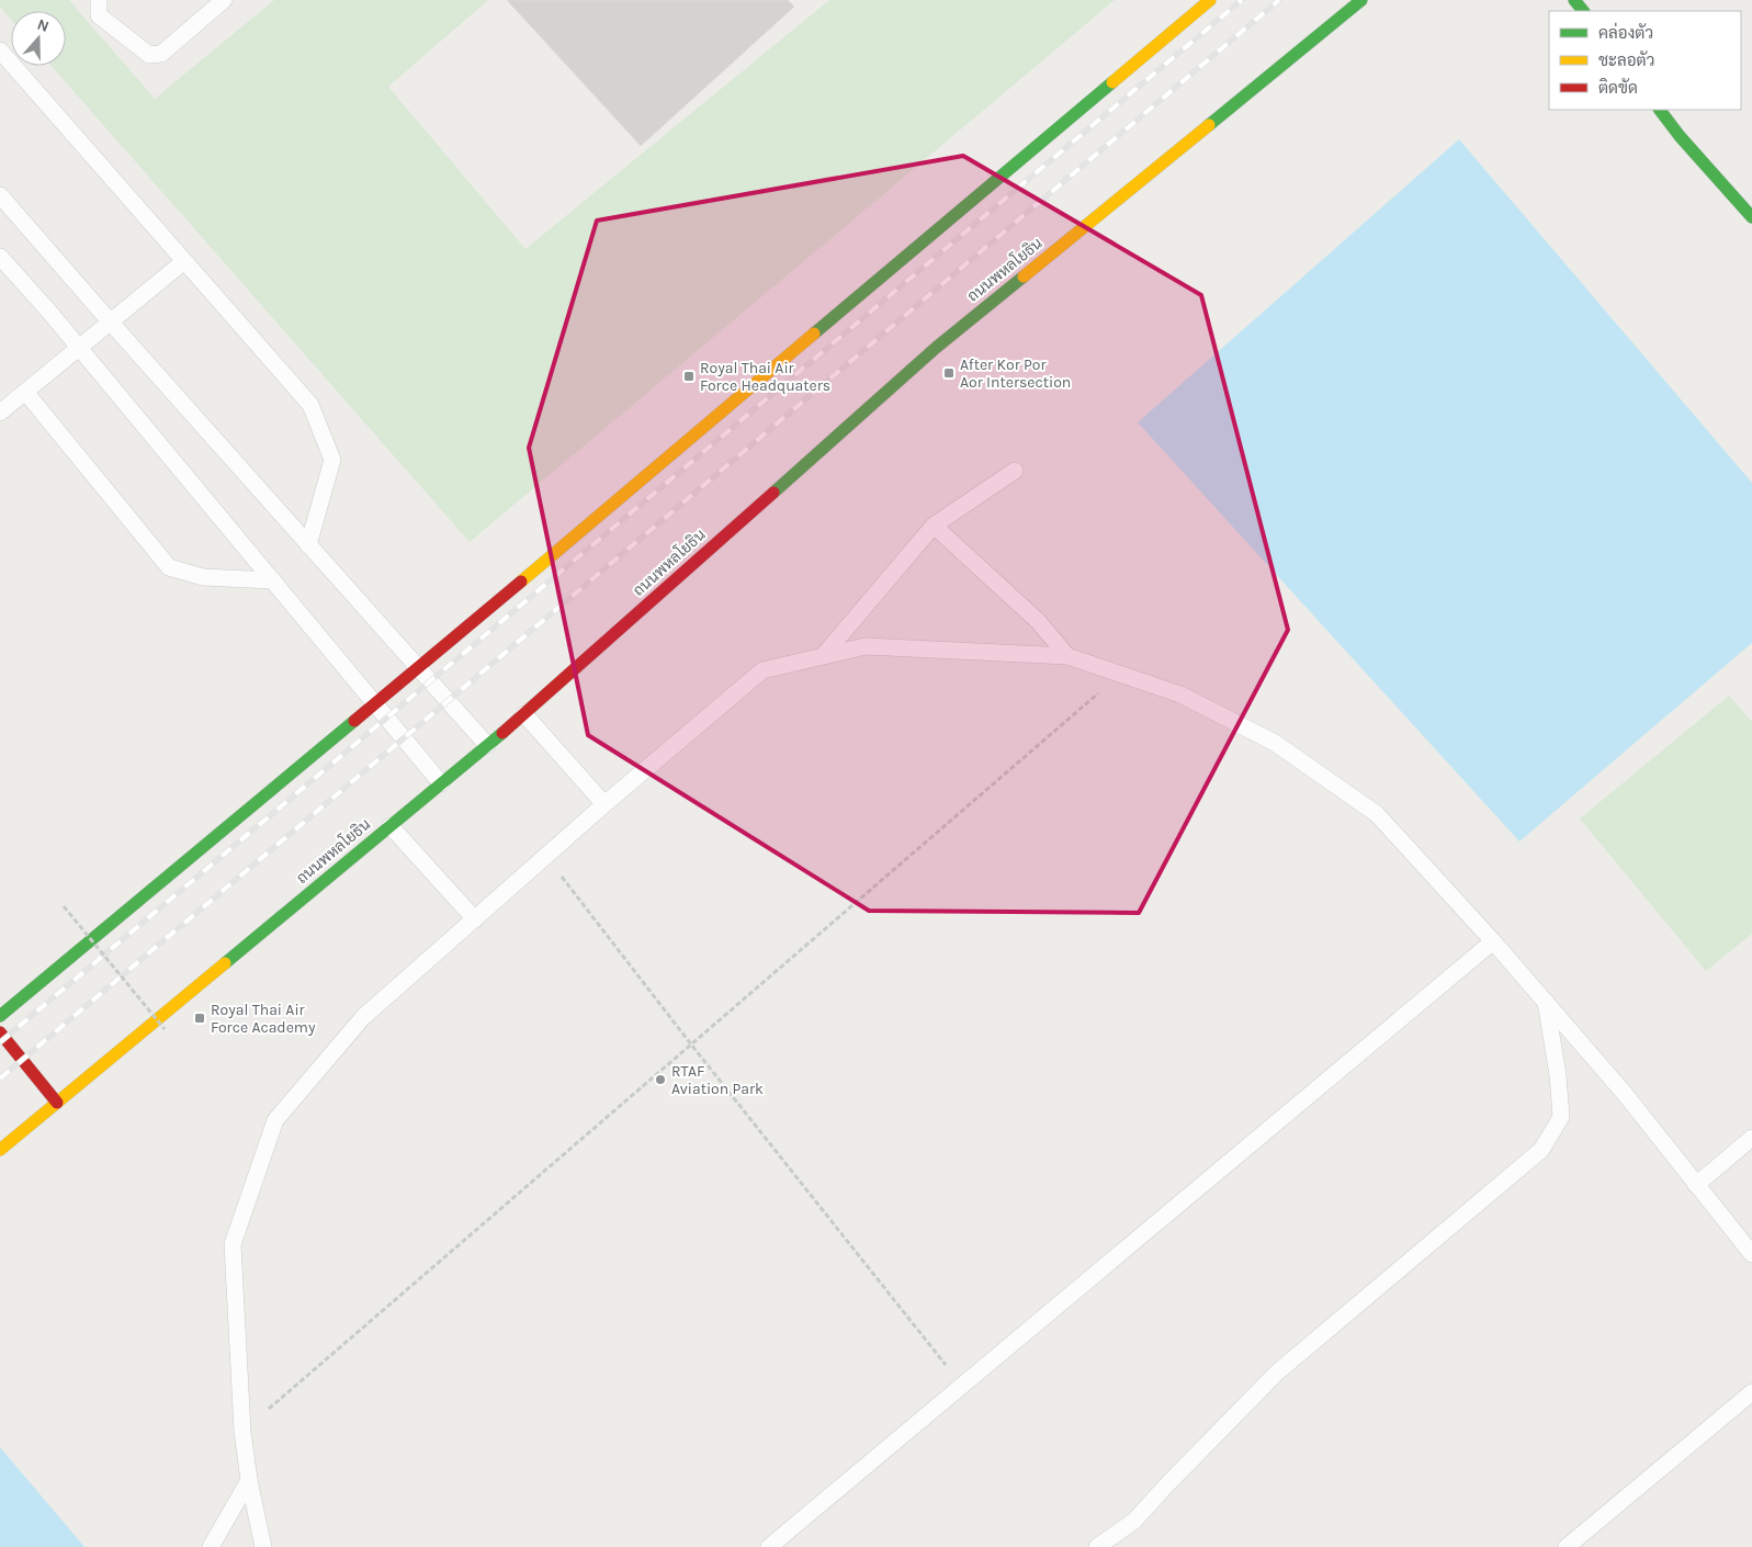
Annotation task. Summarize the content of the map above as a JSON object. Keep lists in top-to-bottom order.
{
  "streets": {
    "main road": ["ถนนพหลโยธิน"]
  },
  "places": {
    "transit": ["After Kor Por Aor Intersection", "Royal Thai Air Force Headquaters", "Royal Thai Air Force Academy"],
    "other": ["RTAF Aviation Park"]
  },
  "legend": ["คล่องตัว", "ชะลอตัว", "ติดขัด"],
  "north": "top"
}
